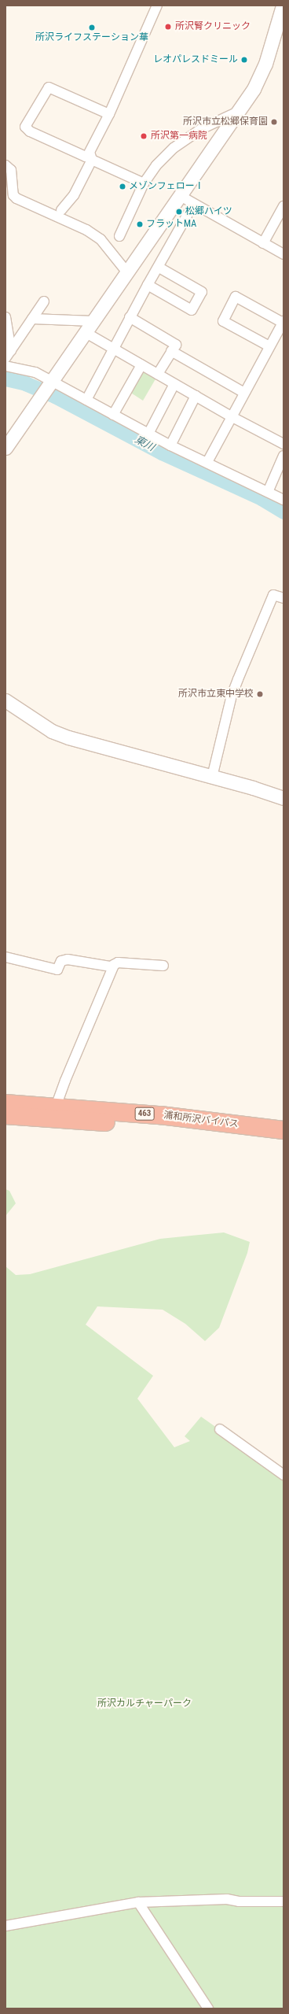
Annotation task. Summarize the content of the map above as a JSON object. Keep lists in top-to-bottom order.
{
  "streets": {
    "highway": ["463", "浦和所沢バイパス"]
  },
  "water": ["東川"],
  "parks": ["所沢カルチャーパーク"],
  "places": [
    "所沢腎クリニック",
    "所沢ライフステーション華",
    "レオパレスドミール",
    "所沢市立松郷保育園",
    "所沢第一病院",
    "メゾンフェローⅠ",
    "松郷ハイツ",
    "フラットMA",
    "所沢市立東中学校"
  ]
}
